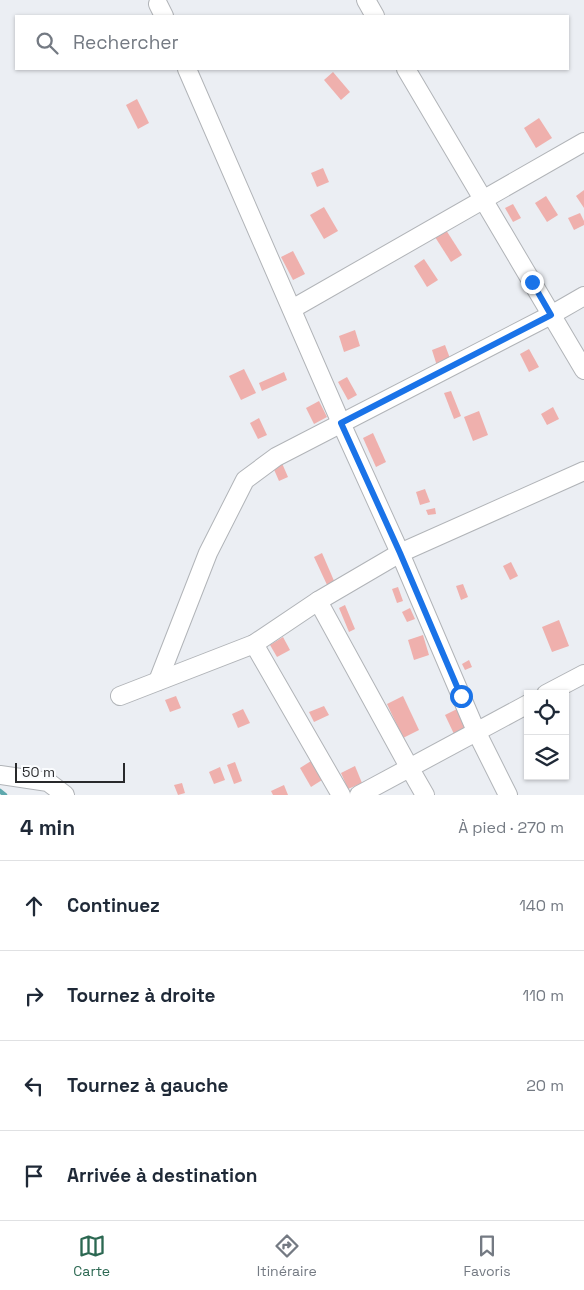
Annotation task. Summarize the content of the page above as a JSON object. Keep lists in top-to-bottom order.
{
  "scale_bar": "50 m",
  "page": {
    "search": "Rechercher",
    "scale": "50 m",
    "heading": ["4 min", "À pied · 270 m"],
    "list": [
      ["Continuez", "140 m"],
      ["Tournez à droite", "110 m"],
      ["Tournez à gauche", "20 m"],
      "Arrivée à destination"
    ],
    "nav": ["Carte", "Itinéraire", "Favoris"]
  }
}
